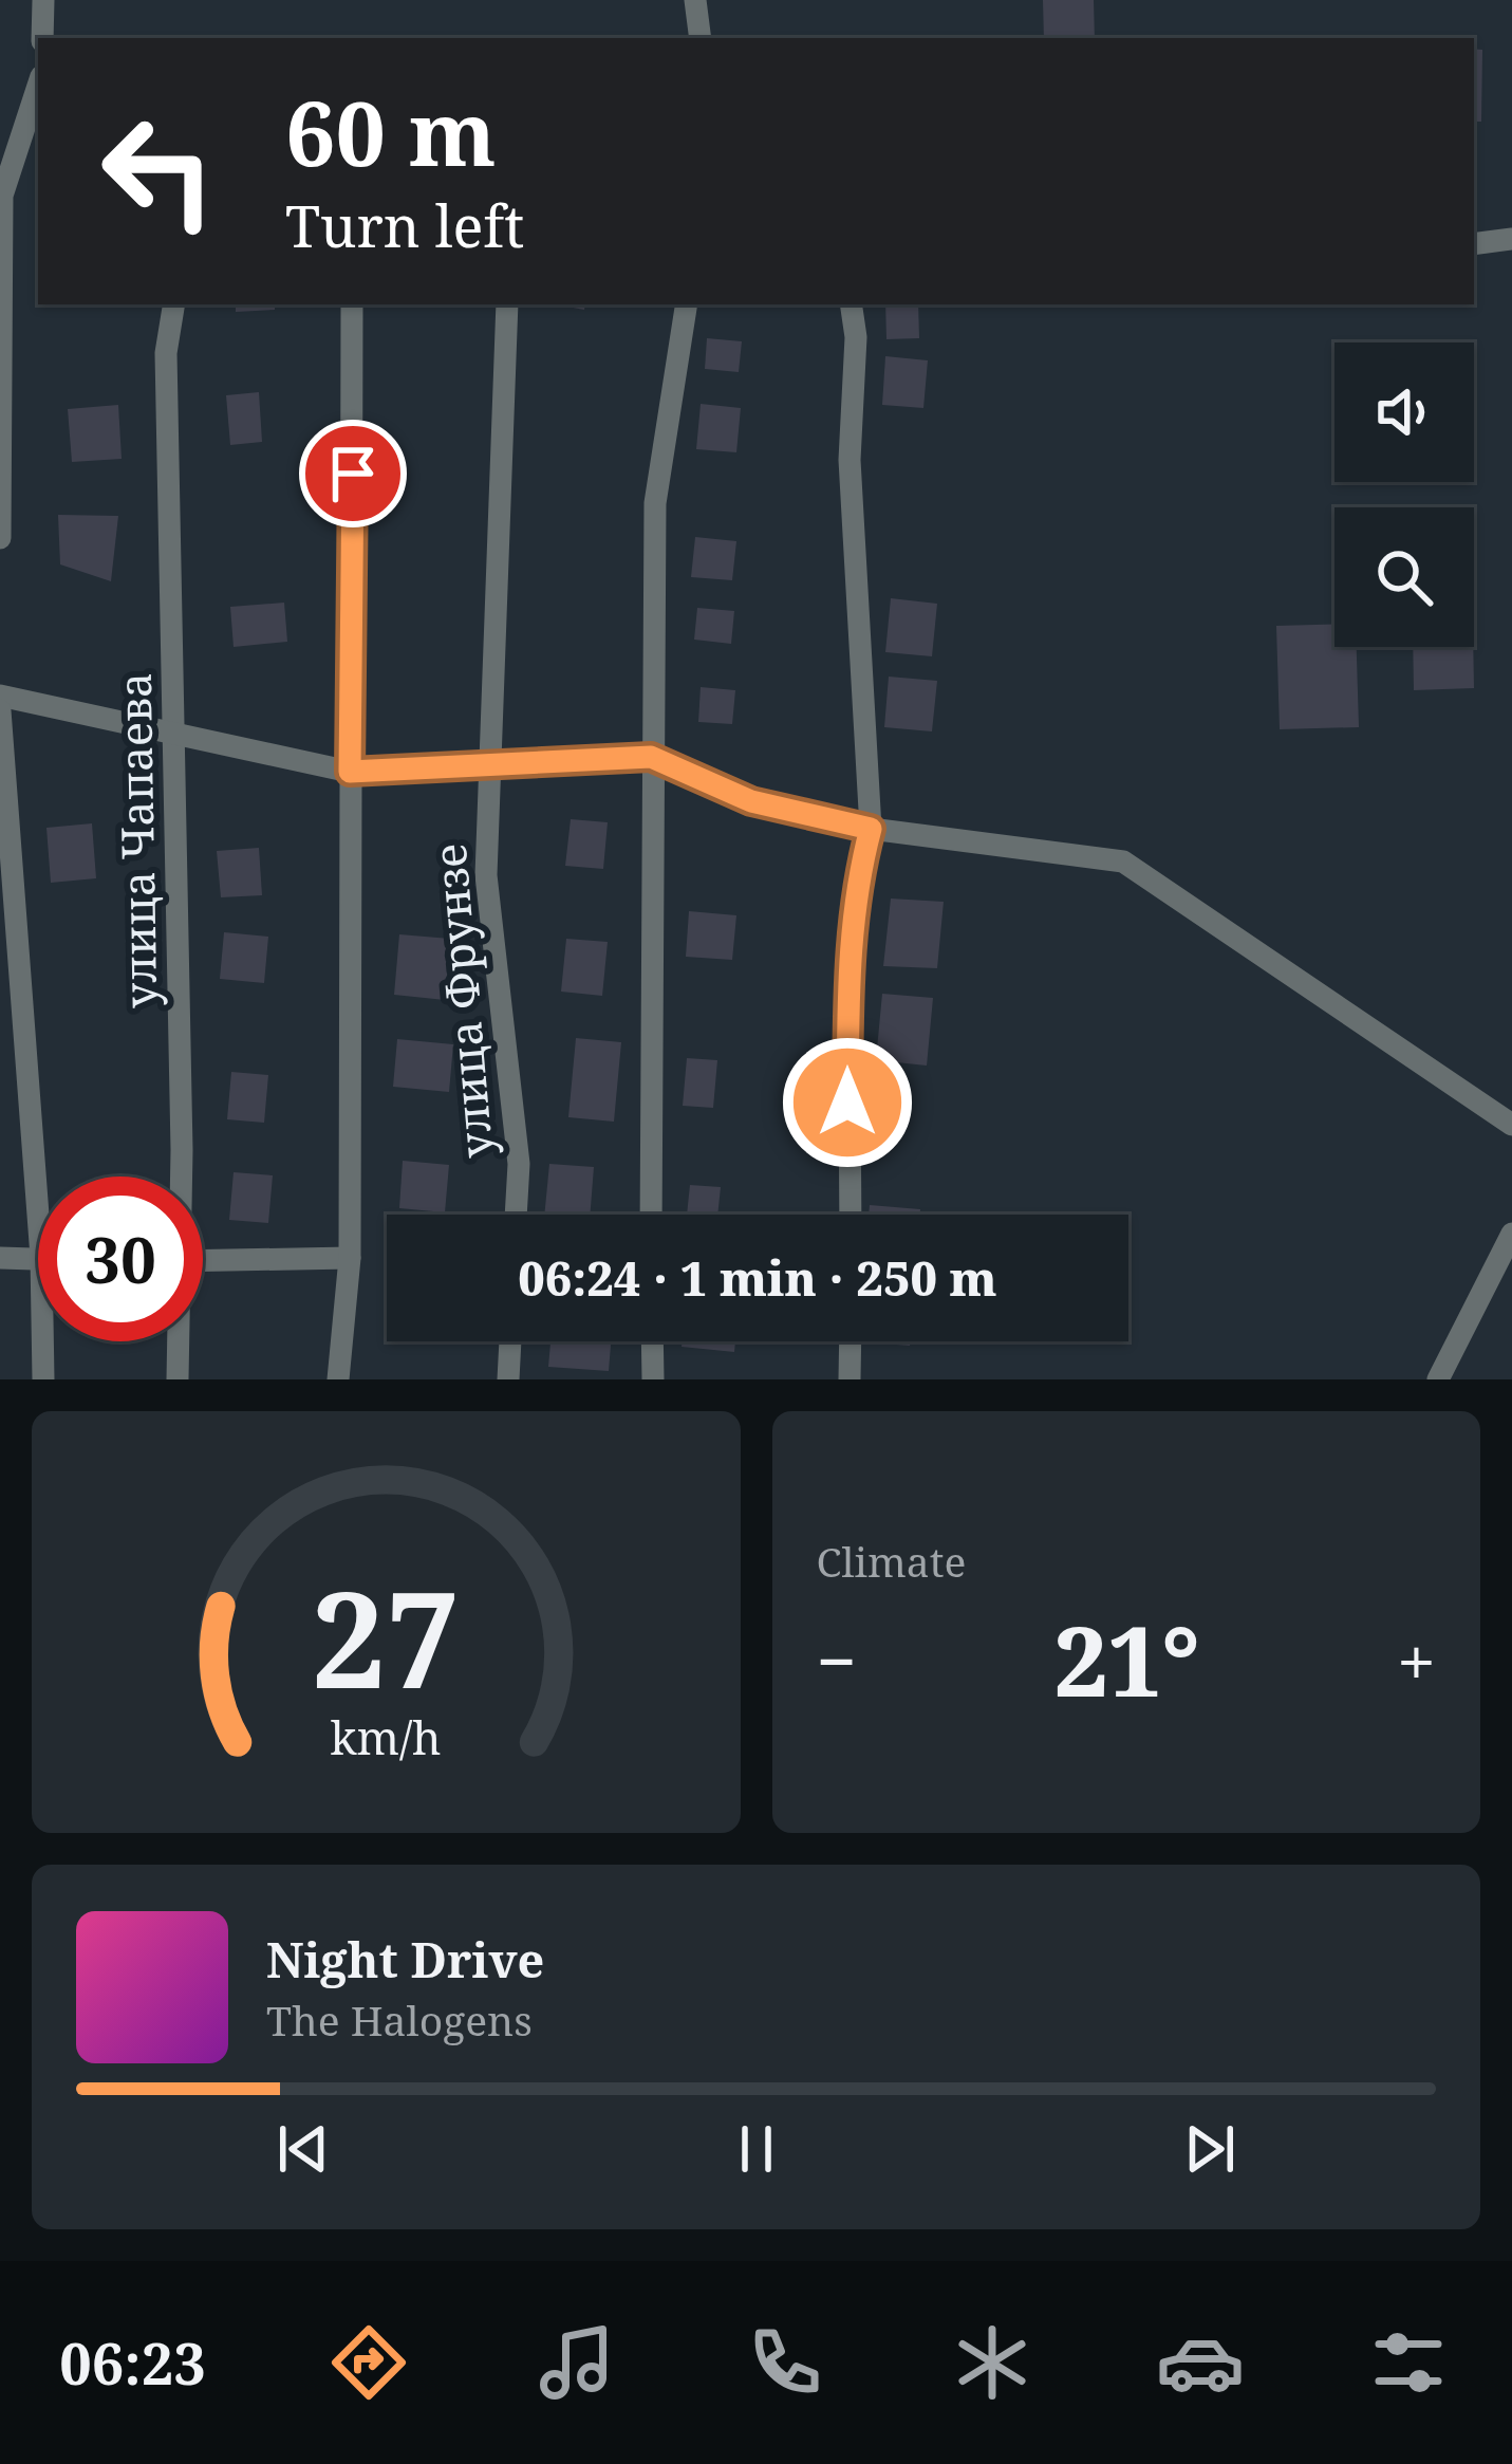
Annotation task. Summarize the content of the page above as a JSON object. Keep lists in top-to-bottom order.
{
  "streets": {
    "street": ["улица Чапаева", "улица Фрунзе"]
  },
  "page": {
    "turn": ["60 m", "Turn left"],
    "limit": "30",
    "trip": "06:24 · 1 min · 250 m",
    "tile": "Climate",
    "heat": ["−", "21°", "+"],
    "song": ["Night Drive", "The Halogens"],
    "tabs": "06:23",
    "gauge": ["27", "km/h"]
  }
}
